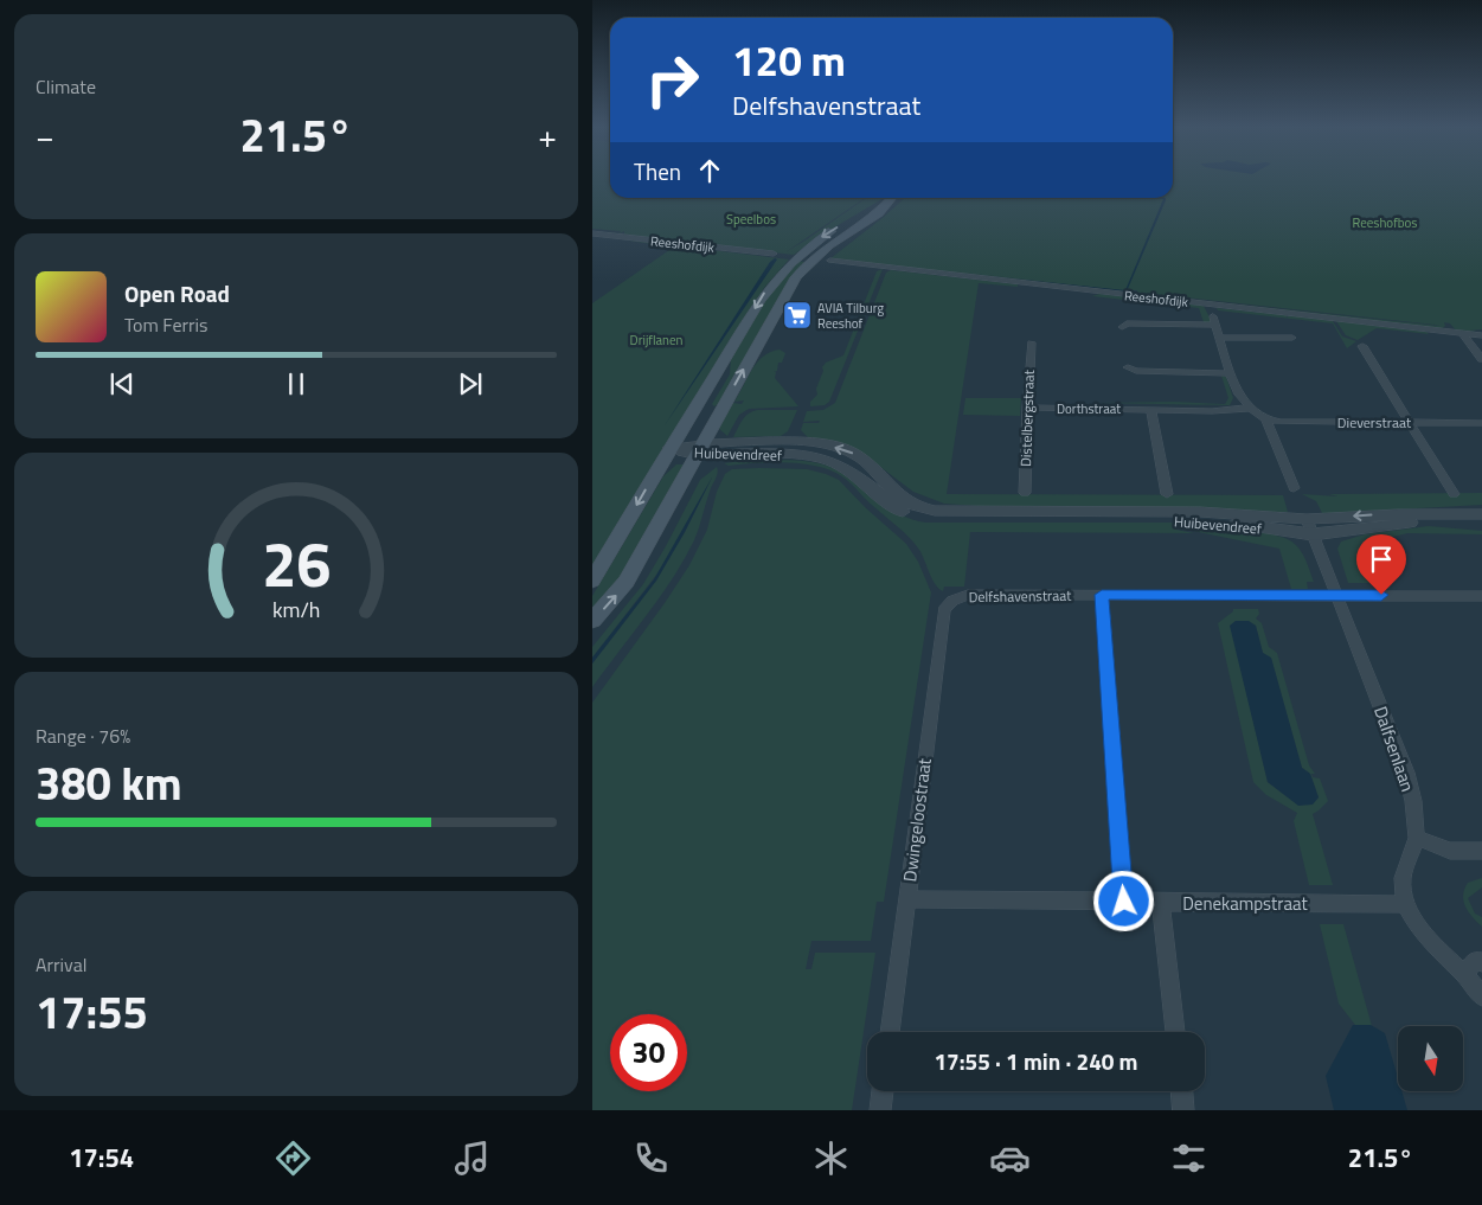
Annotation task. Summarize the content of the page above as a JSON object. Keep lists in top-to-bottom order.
{
  "streets": {
    "street": [
      "Reeshofdijk",
      "Dorthstraat",
      "Distelbergstraat",
      "Dieverstraat",
      "Huibevendreef",
      "Delfshavenstraat",
      "Dalfsenlaan",
      "Dwingeloostraat",
      "Denekampstraat"
    ]
  },
  "crossings": [
    ["Dorthstraat", "Distelbergstraat"],
    ["Huibevendreef", "Dalfsenlaan"],
    ["Delfshavenstraat", "Dalfsenlaan"],
    ["Delfshavenstraat", "Dwingeloostraat"],
    ["Dalfsenlaan", "Denekampstraat"],
    ["Dwingeloostraat", "Denekampstraat"]
  ],
  "parks": ["Speelbos", "Reeshofbos", "Drijflanen"],
  "places": {
    "supermarket": ["AVIA Tilburg Reeshof"]
  },
  "north": "bottom",
  "page": {
    "tile": [
      "Climate",
      ["Range · 76%", "380 km"],
      ["Arrival", "17:55"]
    ],
    "turn": ["120 m", "Delfshavenstraat"],
    "heat": ["−", "21.5°", "+"],
    "then": "Then",
    "song": ["Open Road", "Tom Ferris"],
    "limit": "30",
    "trip": "17:55 · 1 min · 240 m",
    "tabs": ["17:54", "21.5°"],
    "gauge": ["26", "km/h"]
  }
}
